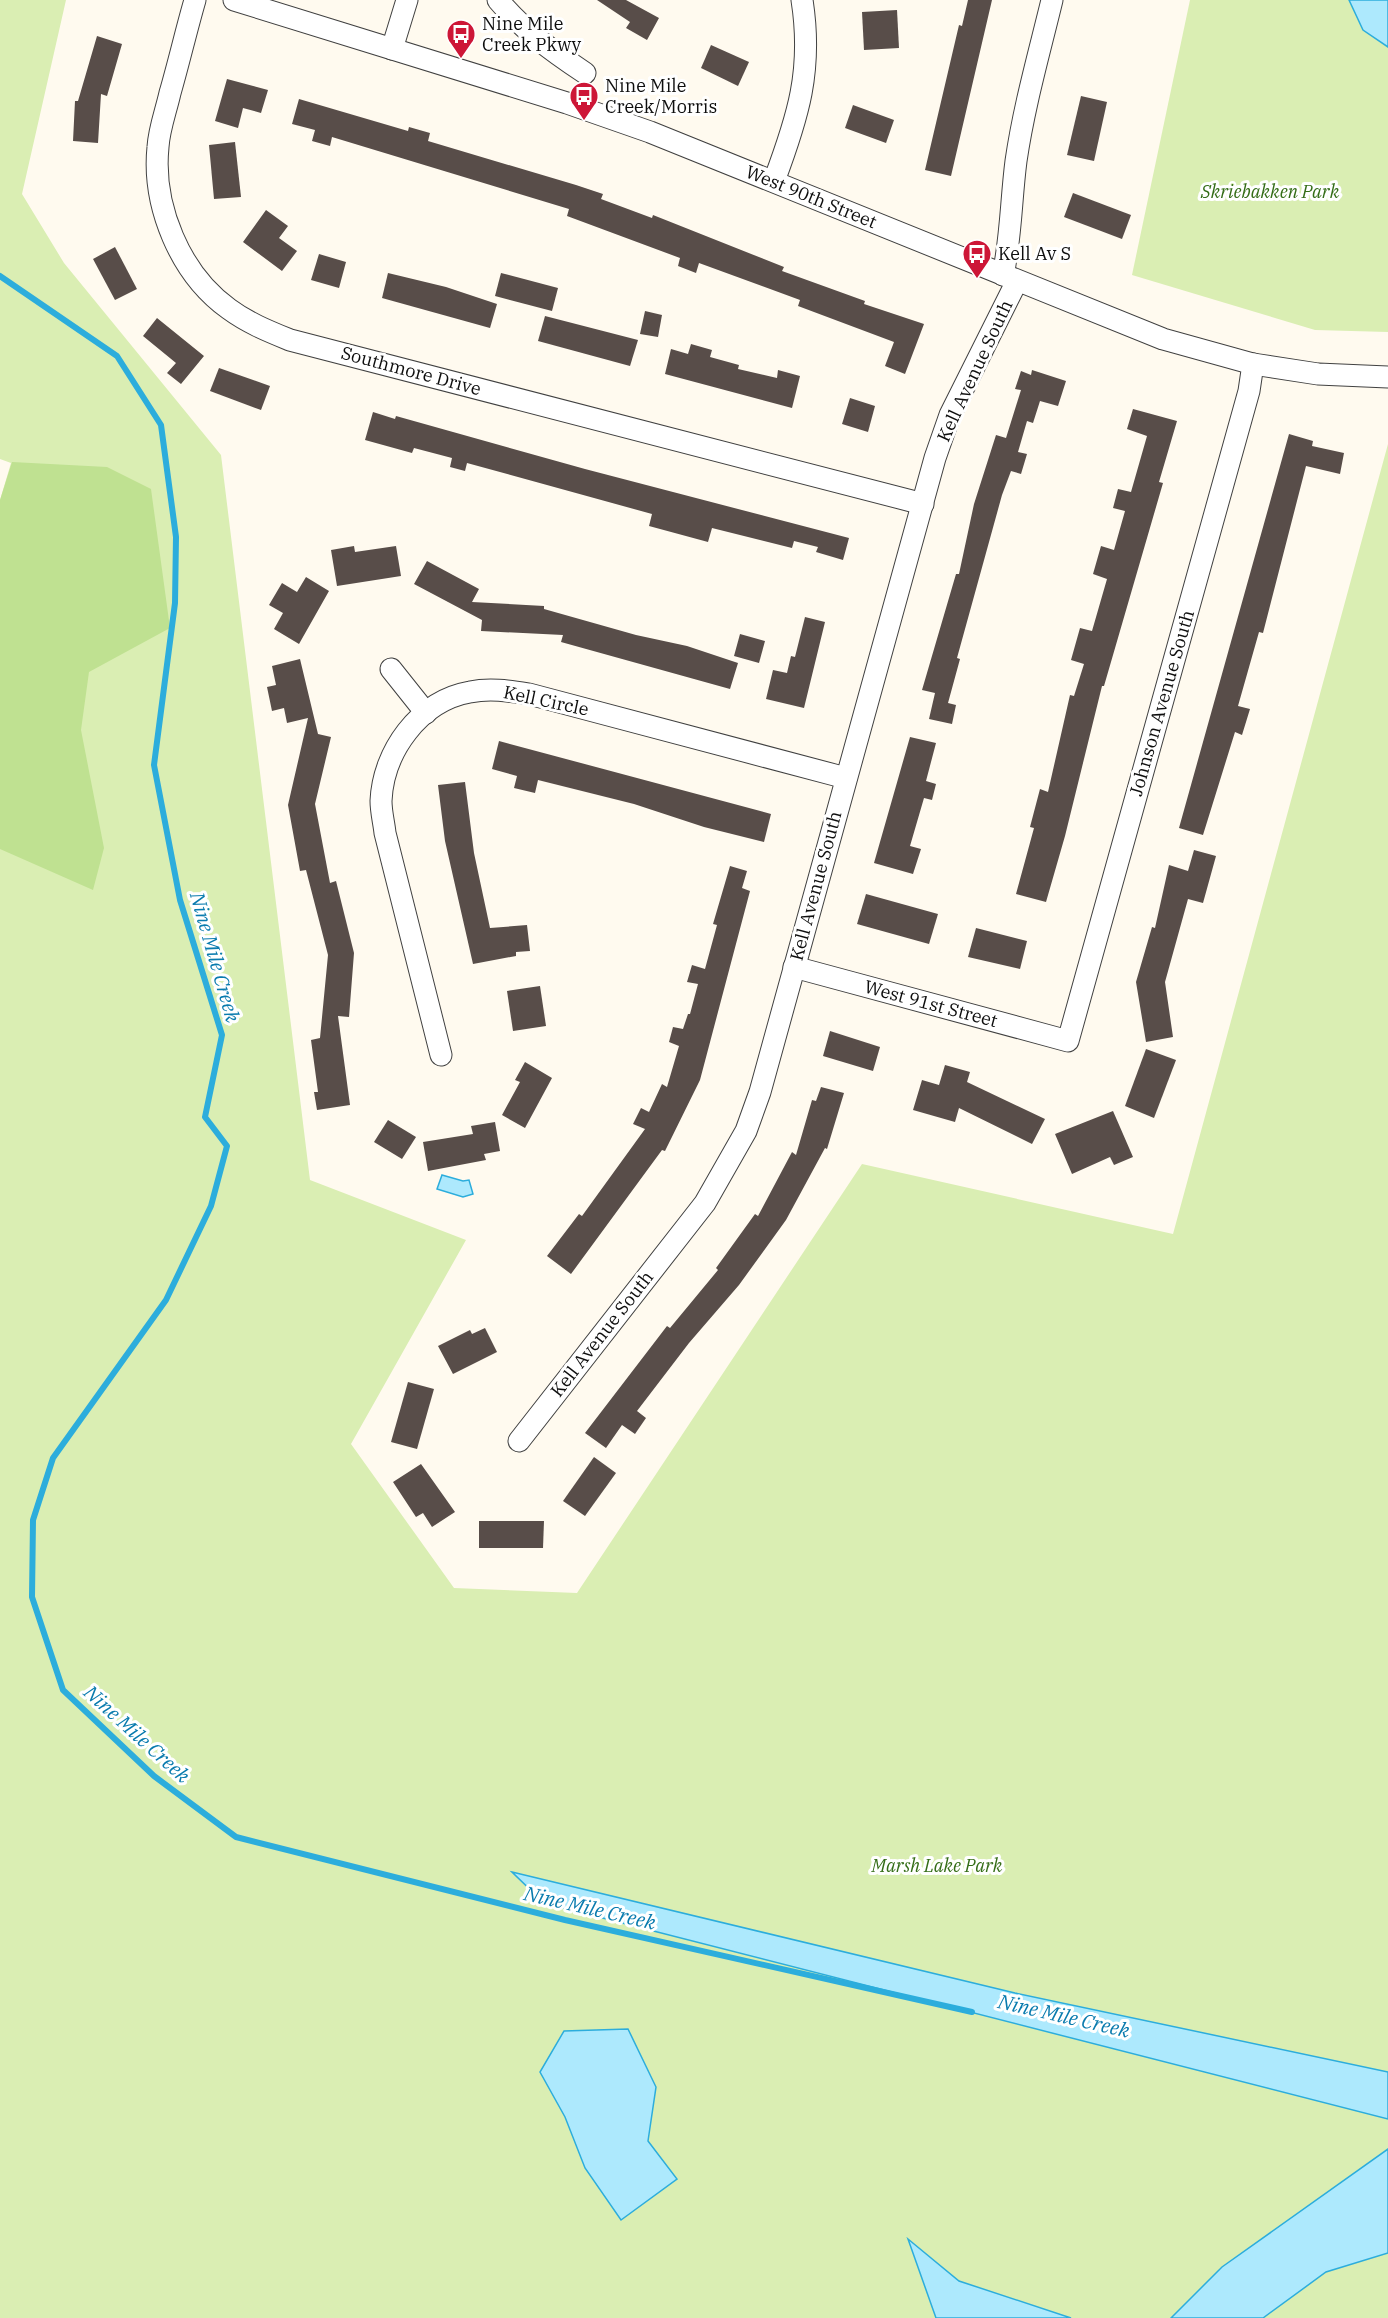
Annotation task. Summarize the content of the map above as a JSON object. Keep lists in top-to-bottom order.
{
  "streets": {
    "street": [
      "West 90th Street",
      "Southmore Drive",
      "Kell Avenue South",
      "Kell Circle",
      "Johnson Avenue South",
      "West 91st Street"
    ]
  },
  "crossings": [
    ["West 90th Street", "Kell Avenue South"],
    ["West 90th Street", "Johnson Avenue South"],
    ["Southmore Drive", "Kell Avenue South"],
    ["Kell Avenue South", "Kell Circle"],
    ["Kell Avenue South", "West 91st Street"],
    ["Johnson Avenue South", "West 91st Street"]
  ],
  "water": ["Nine Mile Creek"],
  "parks": ["Skriebakken Park", "Marsh Lake Park"],
  "places": {
    "bus stop": ["Nine Mile Creek Pkwy", "Nine Mile Creek/Morris", "Kell Av S"]
  }
}
